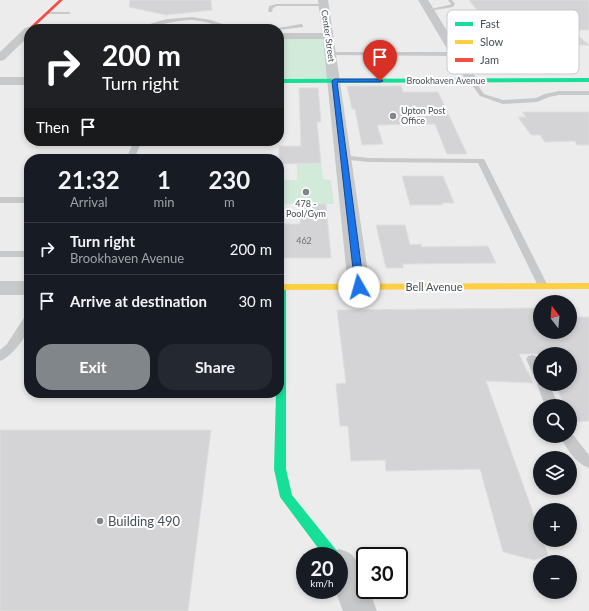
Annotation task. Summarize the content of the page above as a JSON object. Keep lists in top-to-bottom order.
{
  "streets": {
    "street": ["Center Street", "Brookhaven Avenue", "Bell Avenue"]
  },
  "crossings": [
    ["Center Street", "Brookhaven Avenue"],
    ["Center Street", "Bell Avenue"]
  ],
  "places": ["Upton Post Office", "478 - Pool/Gym", "Building 490"],
  "house_numbers": ["462"],
  "legend": ["Fast", "Slow", "Jam"],
  "north": "top",
  "page": {
    "turn": ["200 m", "Turn right"],
    "then": "Then",
    "eta": [
      "21:32",
      "Arrival",
      "1",
      "min",
      "230",
      "m"
    ],
    "list": [
      {
        "name": "Turn right",
        "note": "Brookhaven Avenue",
        "value": "200 m"
      },
      {
        "name": "Arrive at destination",
        "value": "30 m"
      }
    ],
    "map_buttons": ["+", "−"],
    "buttons": ["Exit", "Share"],
    "speed": "20 km/h",
    "limit": "30"
  }
}
